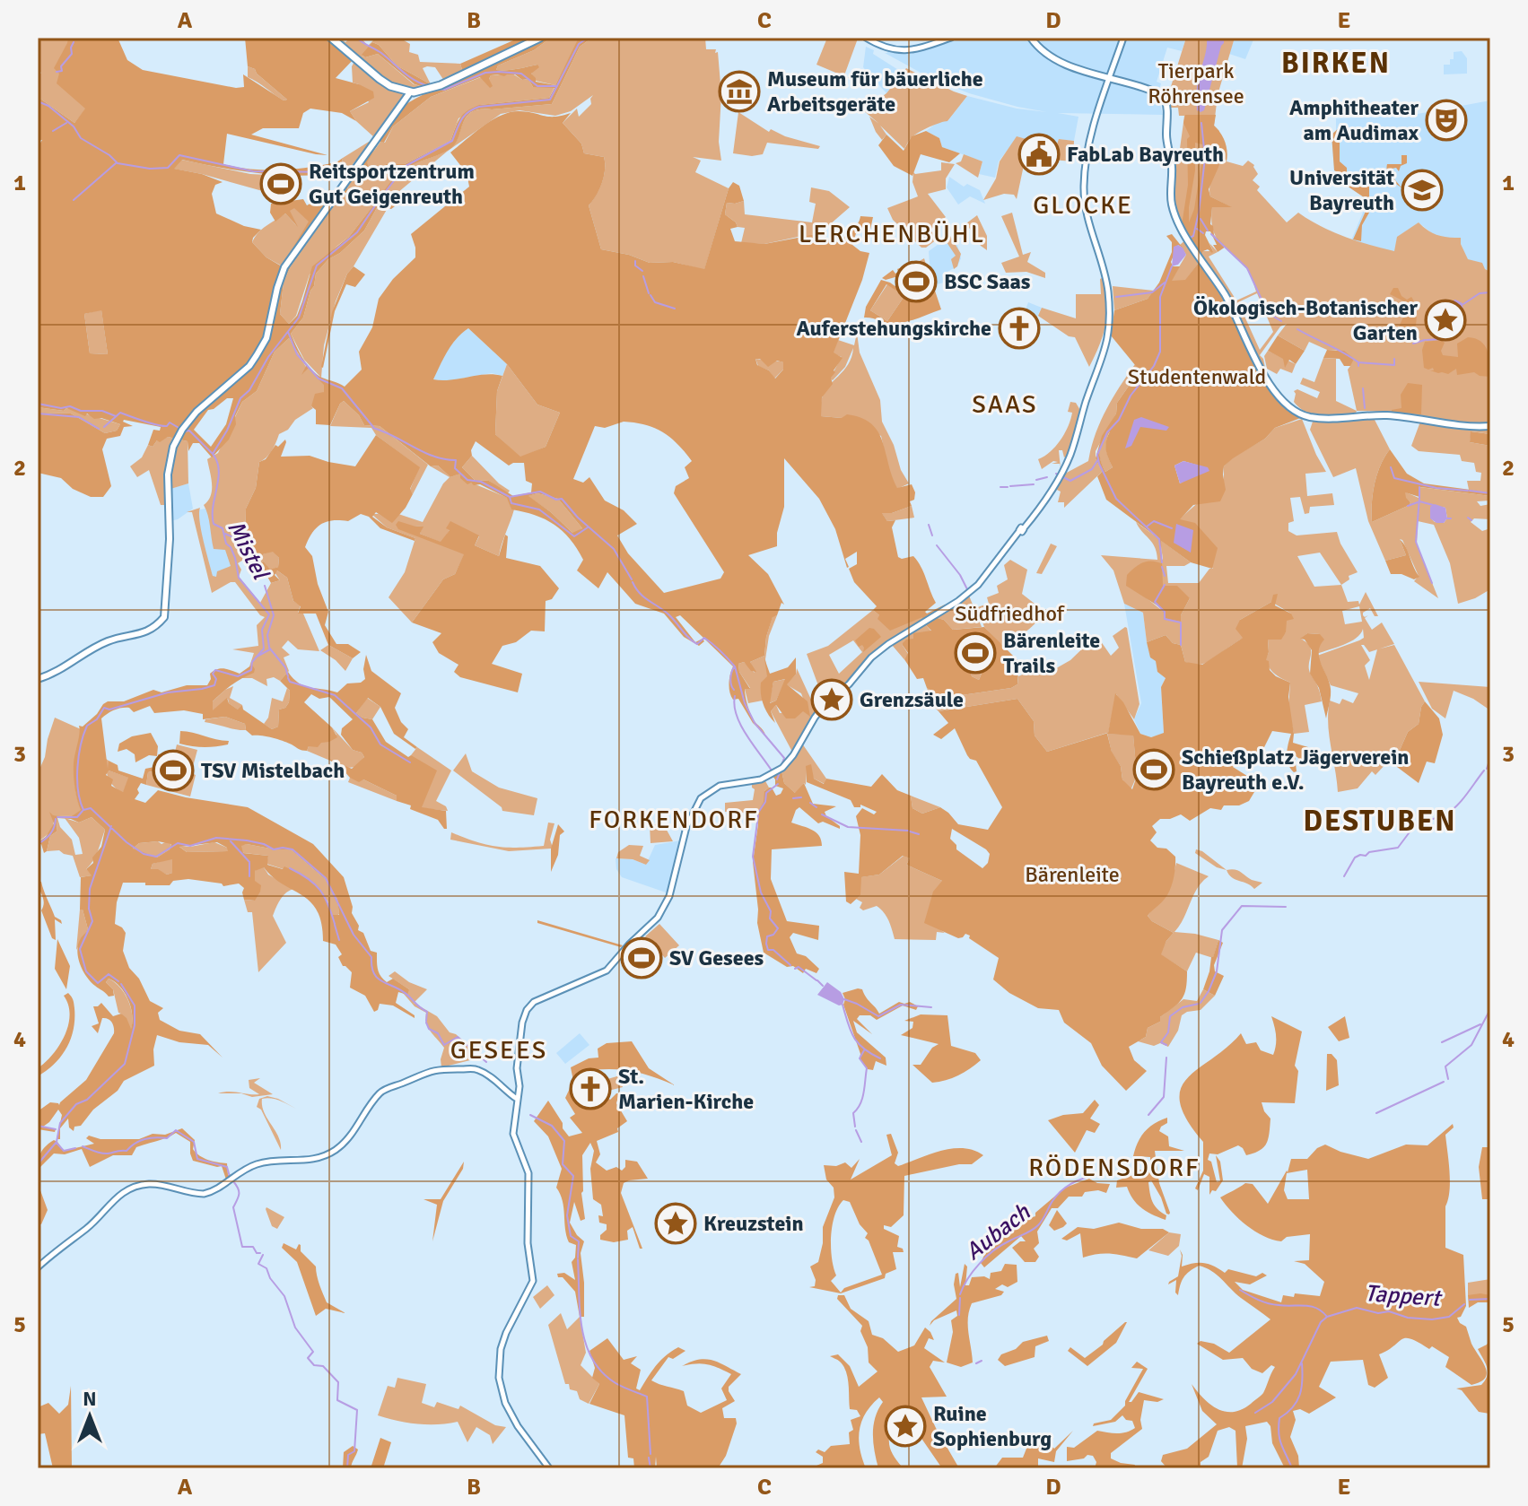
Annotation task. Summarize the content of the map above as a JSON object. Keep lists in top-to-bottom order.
{
  "districts": [
    "BIRKEN",
    "GLOCKE",
    "LERCHENBÜHL",
    "SAAS",
    "FORKENDORF",
    "DESTUBEN",
    "GESEES",
    "RÖDENSDORF"
  ],
  "water": ["Mistel", "Aubach", "Tappert"],
  "parks": [
    "Tierpark Röhrensee",
    "Studentenwald",
    "Südfriedhof",
    "Bärenleite"
  ],
  "places": {
    "museum": ["Museum für bäuerliche Arbeitsgeräte"],
    "theatre": ["Amphitheater am Audimax"],
    "public building": ["FabLab Bayreuth"],
    "sports": [
      "Reitsportzentrum Gut Geigenreuth",
      "BSC Saas",
      "Bärenleite Trails",
      "Schießplatz Jägerverein Bayreuth e.V.",
      "TSV Mistelbach",
      "SV Gesees"
    ],
    "school or university": ["Universität Bayreuth"],
    "place": [
      "Ökologisch-Botanischer Garten",
      "Grenzsäule",
      "Kreuzstein",
      "Ruine Sophienburg"
    ],
    "church": ["Auferstehungskirche", "St. Marien-Kirche"]
  },
  "north": "top",
  "grid": {
    "columns": [
      "A",
      "B",
      "C",
      "D",
      "E"
    ],
    "rows": [
      "1",
      "2",
      "3",
      "4",
      "5"
    ]
  }
}
